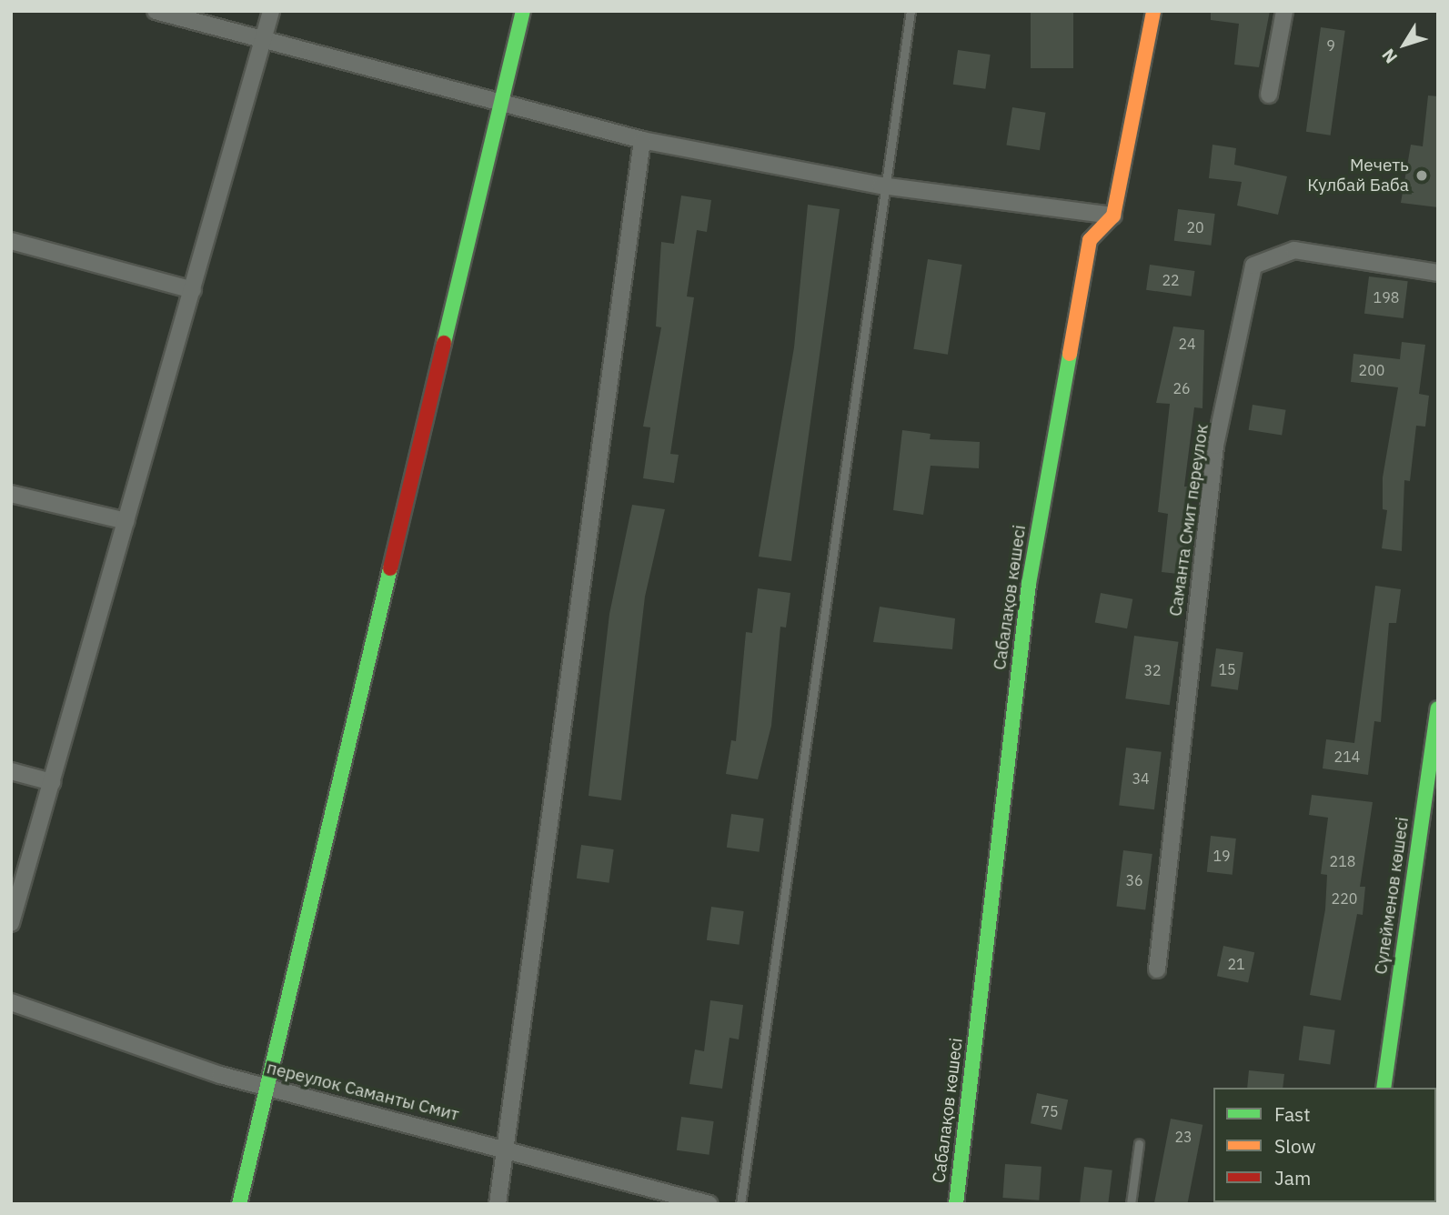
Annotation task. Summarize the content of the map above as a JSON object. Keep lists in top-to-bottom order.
{
  "streets": {
    "street": [
      "Саманта Смит переулок",
      "Сабалақов көшесі",
      "Сүлейменов көшесі",
      "переулок Саманты Смит"
    ]
  },
  "places": ["Мечеть Кулбай Баба"],
  "house_numbers": [
    "9",
    "20",
    "22",
    "198",
    "24",
    "200",
    "26",
    "15",
    "32",
    "214",
    "34",
    "19",
    "218",
    "36",
    "220",
    "21",
    "75",
    "23"
  ],
  "legend": ["Fast", "Slow", "Jam"],
  "north": "bottom left"
}
